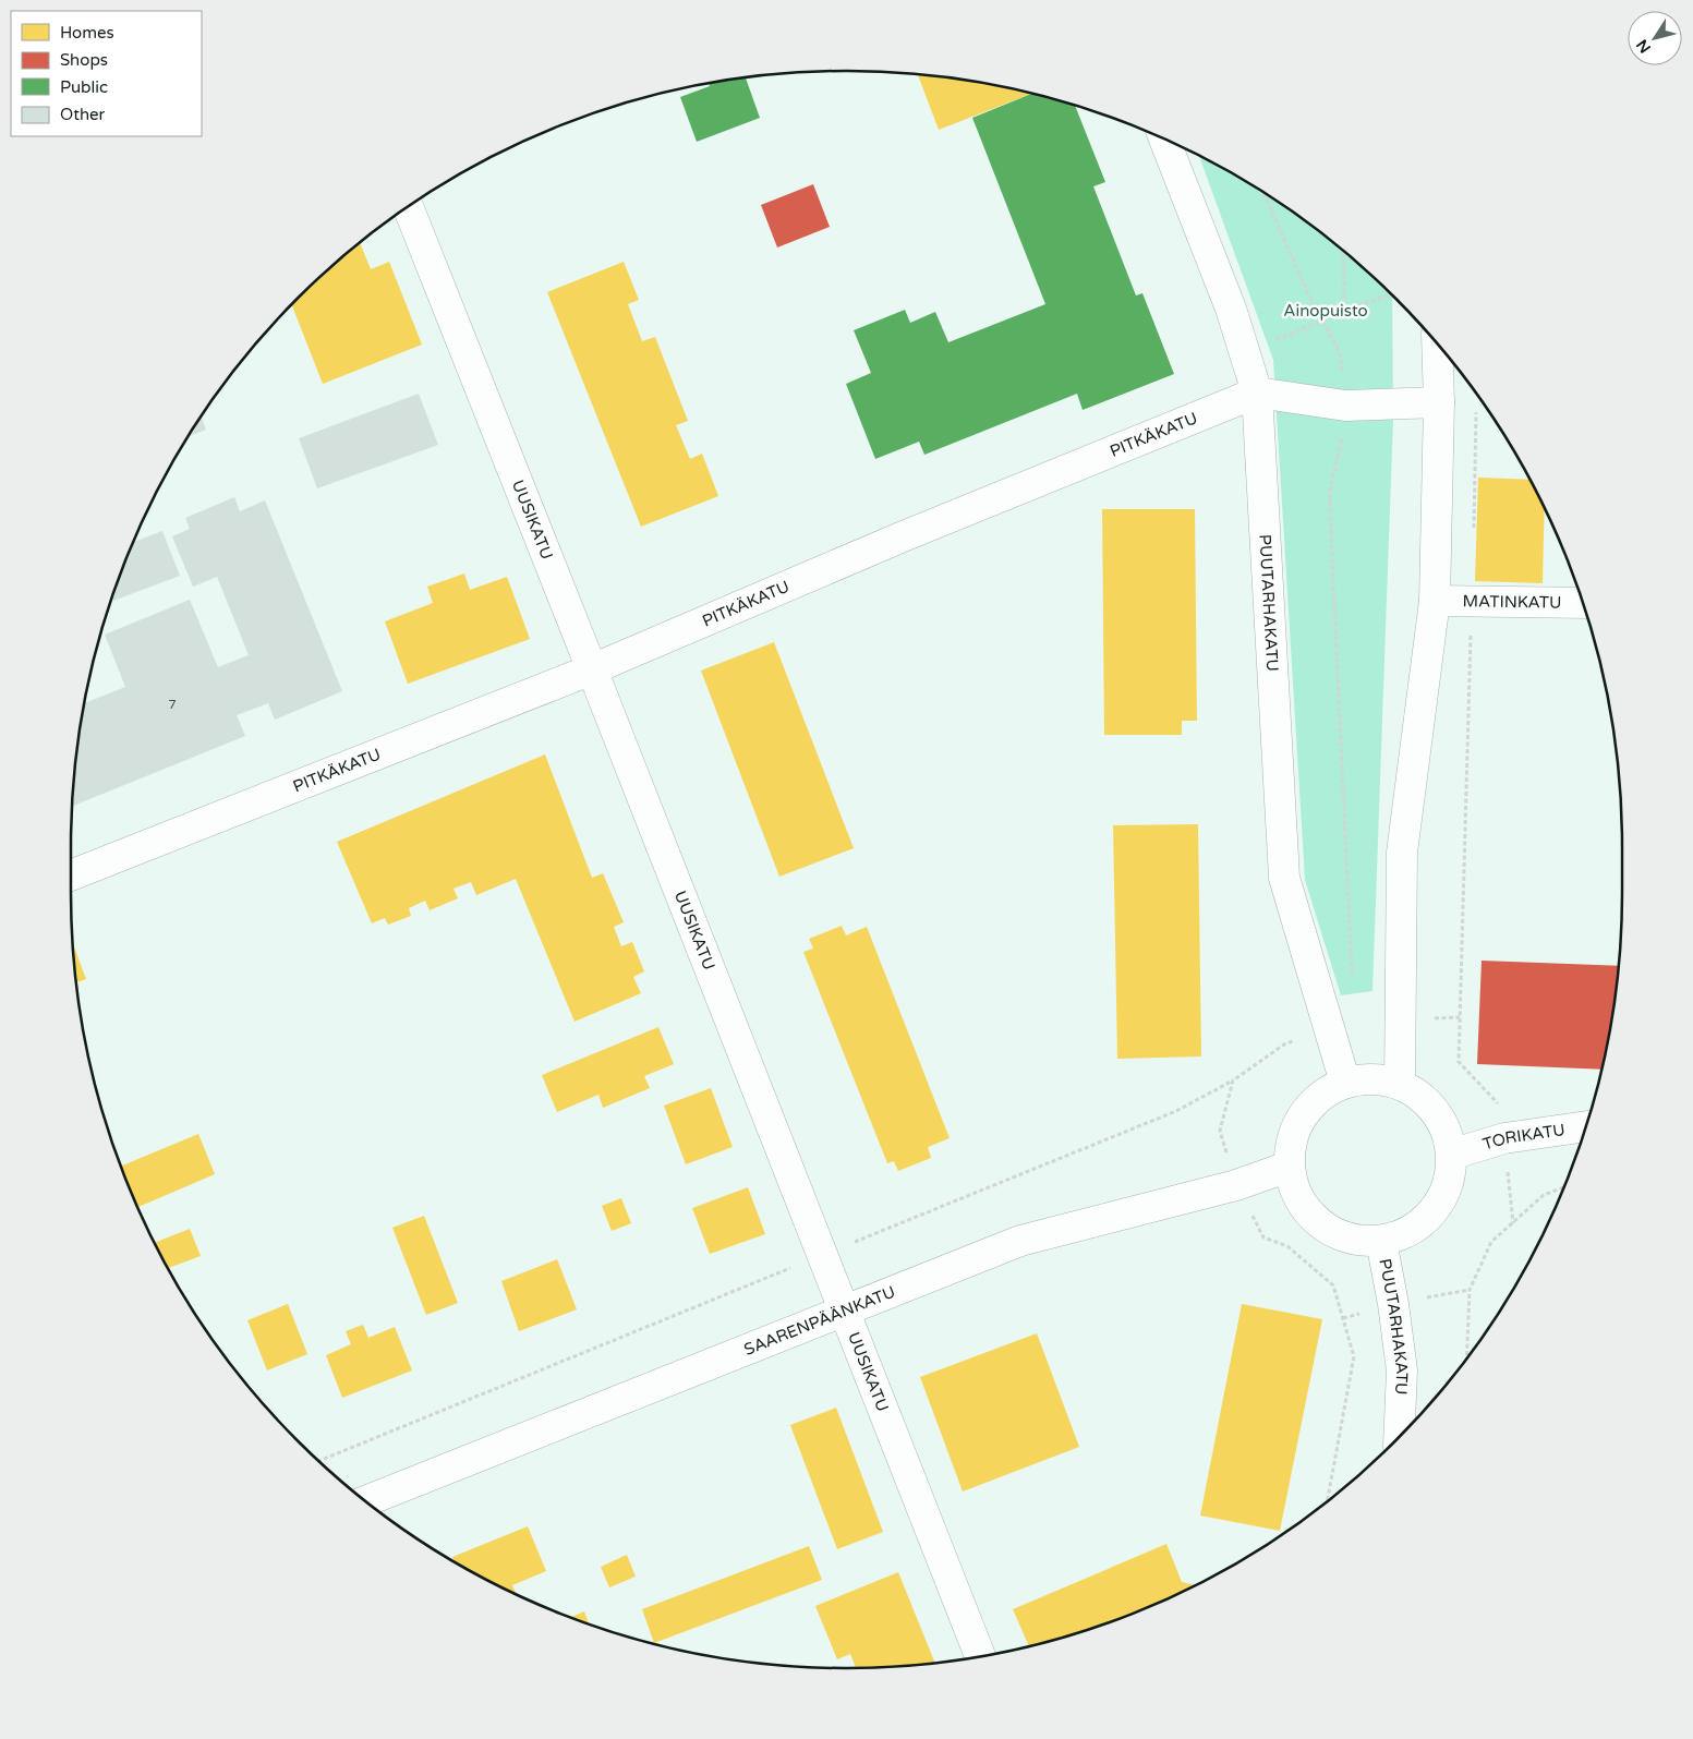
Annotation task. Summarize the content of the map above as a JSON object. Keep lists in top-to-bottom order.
{
  "streets": {
    "street": [
      "PITKÄKATU",
      "UUSIKATU",
      "MATINKATU",
      "PUUTARHAKATU",
      "TORIKATU",
      "SAARENPÄÄNKATU"
    ]
  },
  "crossings": [
    ["PITKÄKATU", "UUSIKATU"],
    ["PITKÄKATU", "PUUTARHAKATU"],
    ["UUSIKATU", "SAARENPÄÄNKATU"],
    ["PUUTARHAKATU", "TORIKATU"],
    ["PUUTARHAKATU", "SAARENPÄÄNKATU"],
    ["TORIKATU", "SAARENPÄÄNKATU"]
  ],
  "parks": ["Ainopuisto"],
  "house_numbers": ["7"],
  "legend": [
    "Homes",
    "Shops",
    "Public",
    "Other"
  ],
  "north": "bottom left"
}
